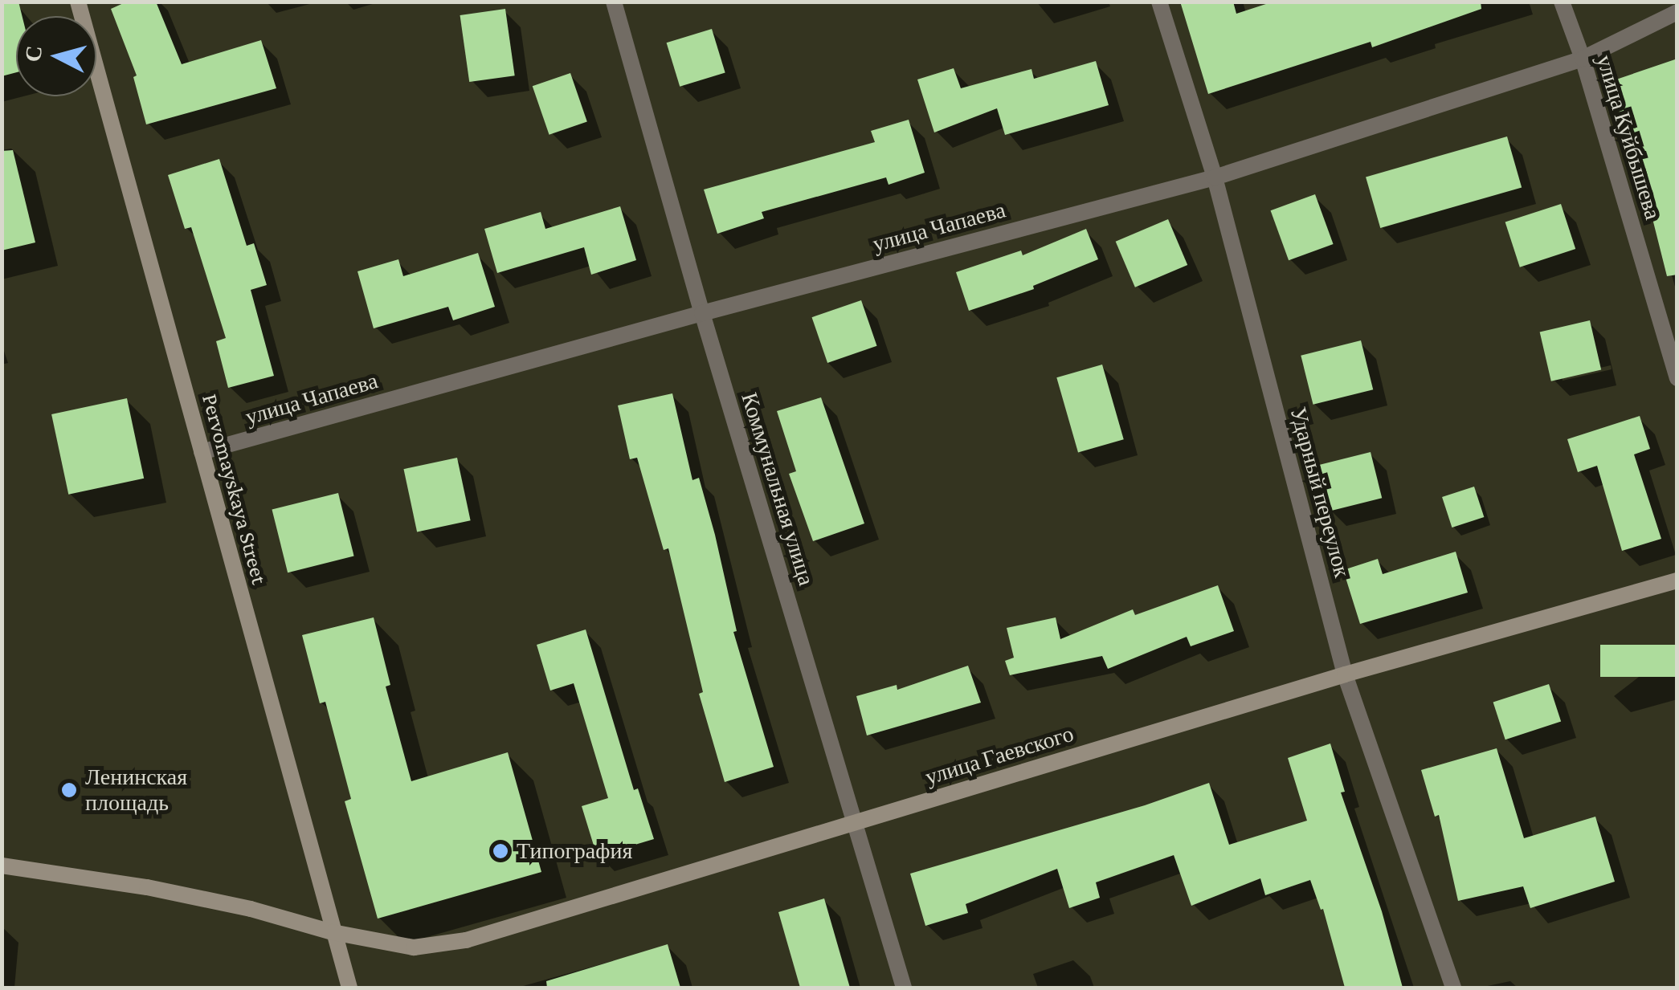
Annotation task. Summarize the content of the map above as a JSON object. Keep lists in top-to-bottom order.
{
  "streets": {
    "main road": ["Pervomayskaya Street", "улица Гаевского"],
    "street": [
      "улица Куйбышева",
      "улица Чапаева",
      "Коммунальная улица",
      "Ударный переулок"
    ]
  },
  "crossings": [
    ["улица Куйбышева", "улица Чапаева"],
    ["улица Чапаева", "Pervomayskaya Street"],
    ["улица Чапаева", "Коммунальная улица"],
    ["улица Чапаева", "Ударный переулок"],
    ["Pervomayskaya Street", "улица Гаевского"],
    ["Коммунальная улица", "улица Гаевского"],
    ["Ударный переулок", "улица Гаевского"]
  ],
  "places": ["Ленинская площадь", "Типография"],
  "north": "left"
}
